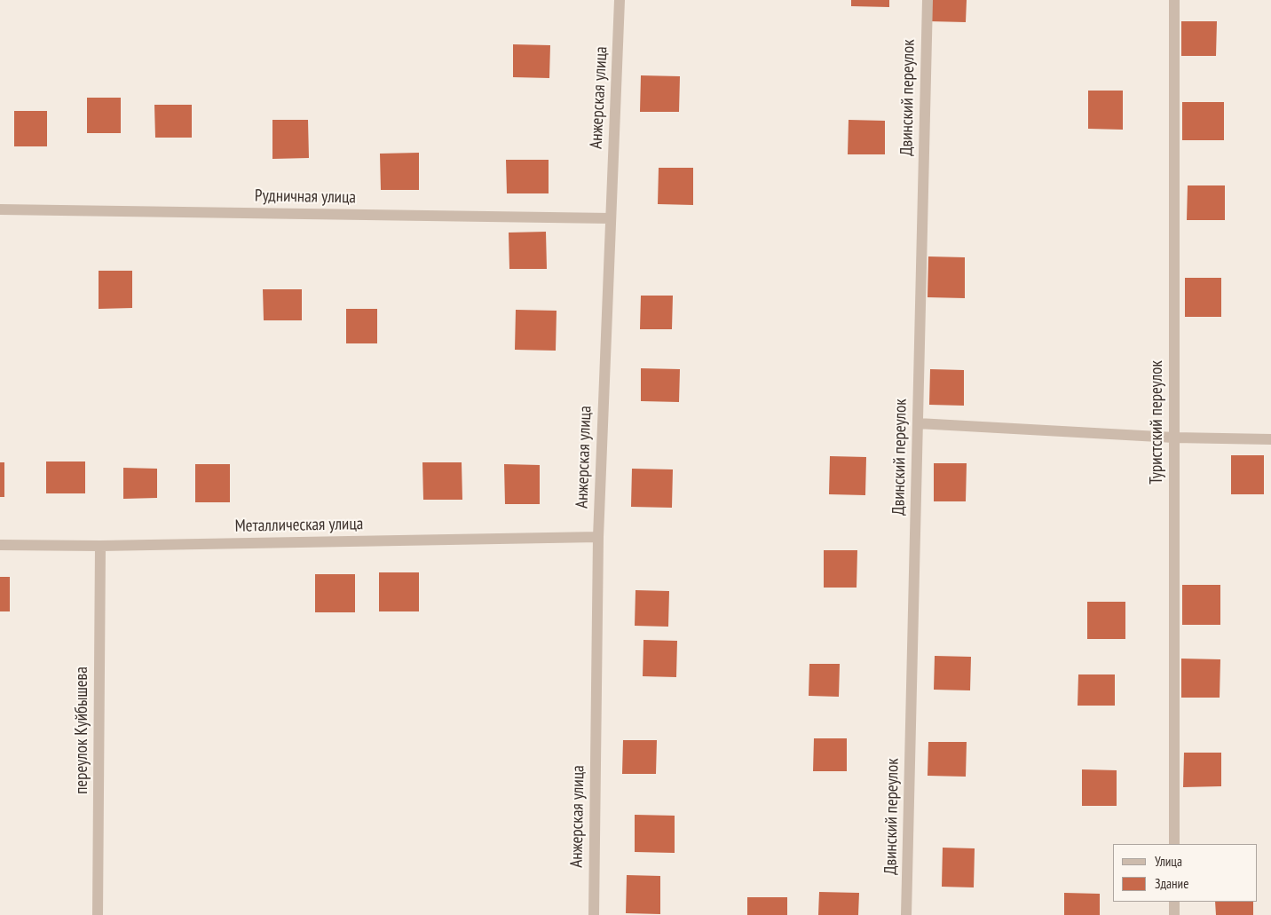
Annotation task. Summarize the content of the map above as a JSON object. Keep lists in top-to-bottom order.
{
  "streets": {
    "street": [
      "Анжерская улица",
      "Двинский переулок",
      "Рудничная улица",
      "Туристский переулок",
      "Металлическая улица",
      "переулок Куйбышева"
    ]
  },
  "crossings": [
    ["Анжерская улица", "Рудничная улица"],
    ["Анжерская улица", "Металлическая улица"],
    ["Металлическая улица", "переулок Куйбышева"]
  ],
  "legend": ["Улица", "Здание"]
}
